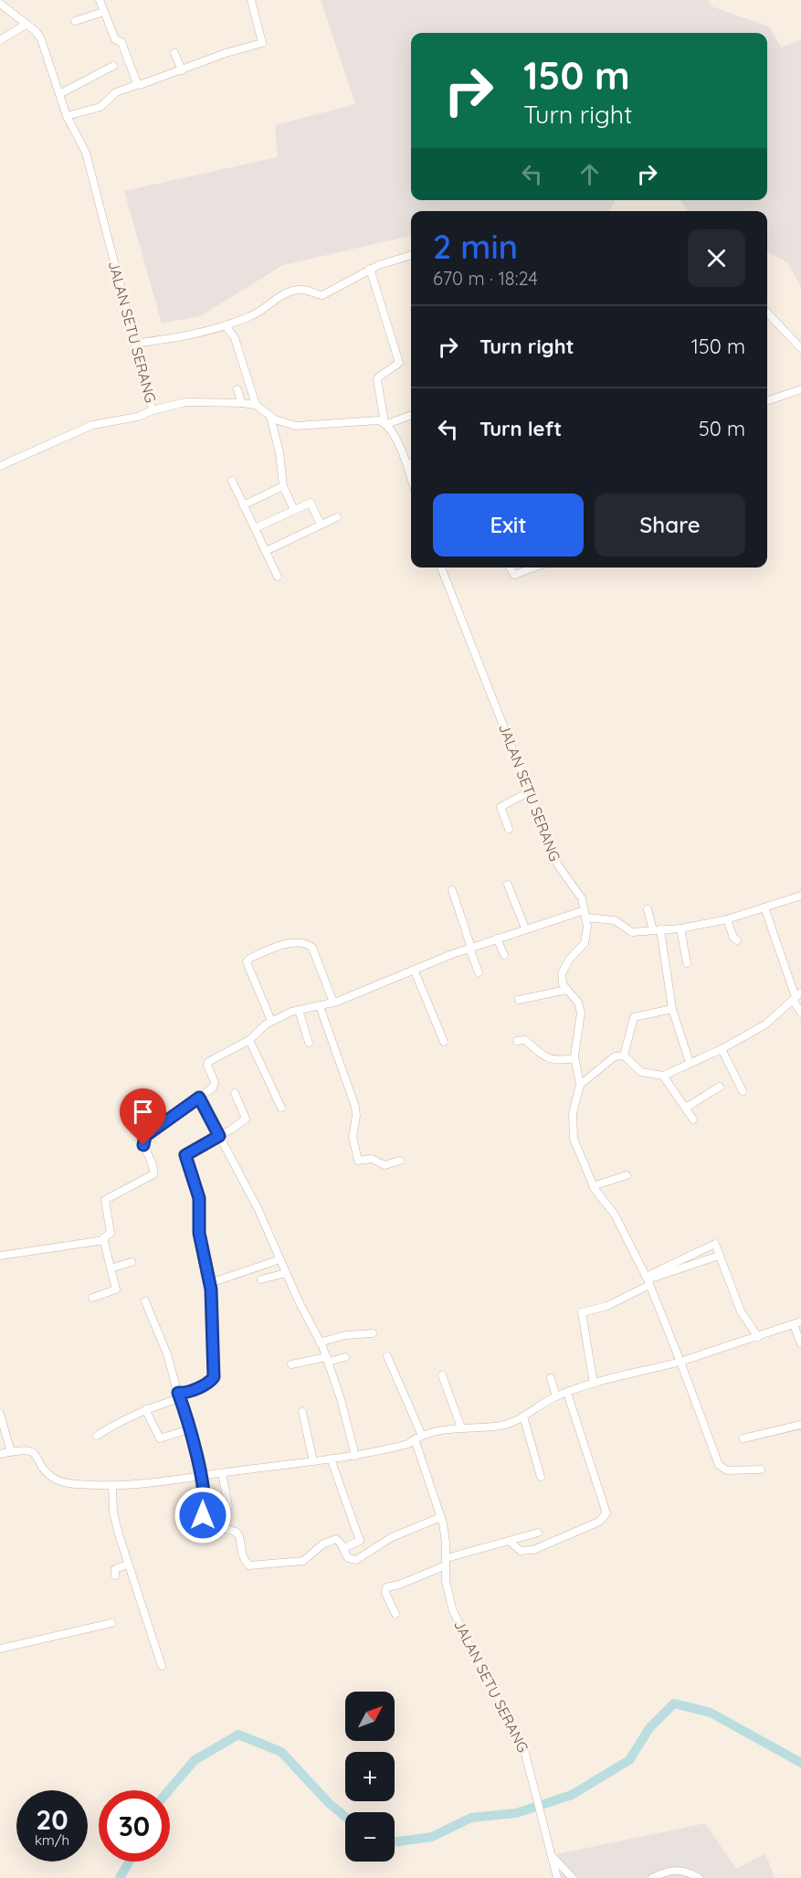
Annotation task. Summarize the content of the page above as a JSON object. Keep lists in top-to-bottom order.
{
  "streets": {
    "street": ["JALAN SETU SERANG"]
  },
  "north": "top right",
  "page": {
    "turn": ["150 m", "Turn right"],
    "heading": ["2 min", "670 m · 18:24"],
    "list": [
      {
        "name": "Turn right",
        "value": "150 m"
      },
      {
        "name": "Turn left",
        "value": "50 m"
      }
    ],
    "buttons": ["Exit", "Share"],
    "map_buttons": ["+", "−"],
    "speed": "20 km/h",
    "limit": "30"
  }
}
